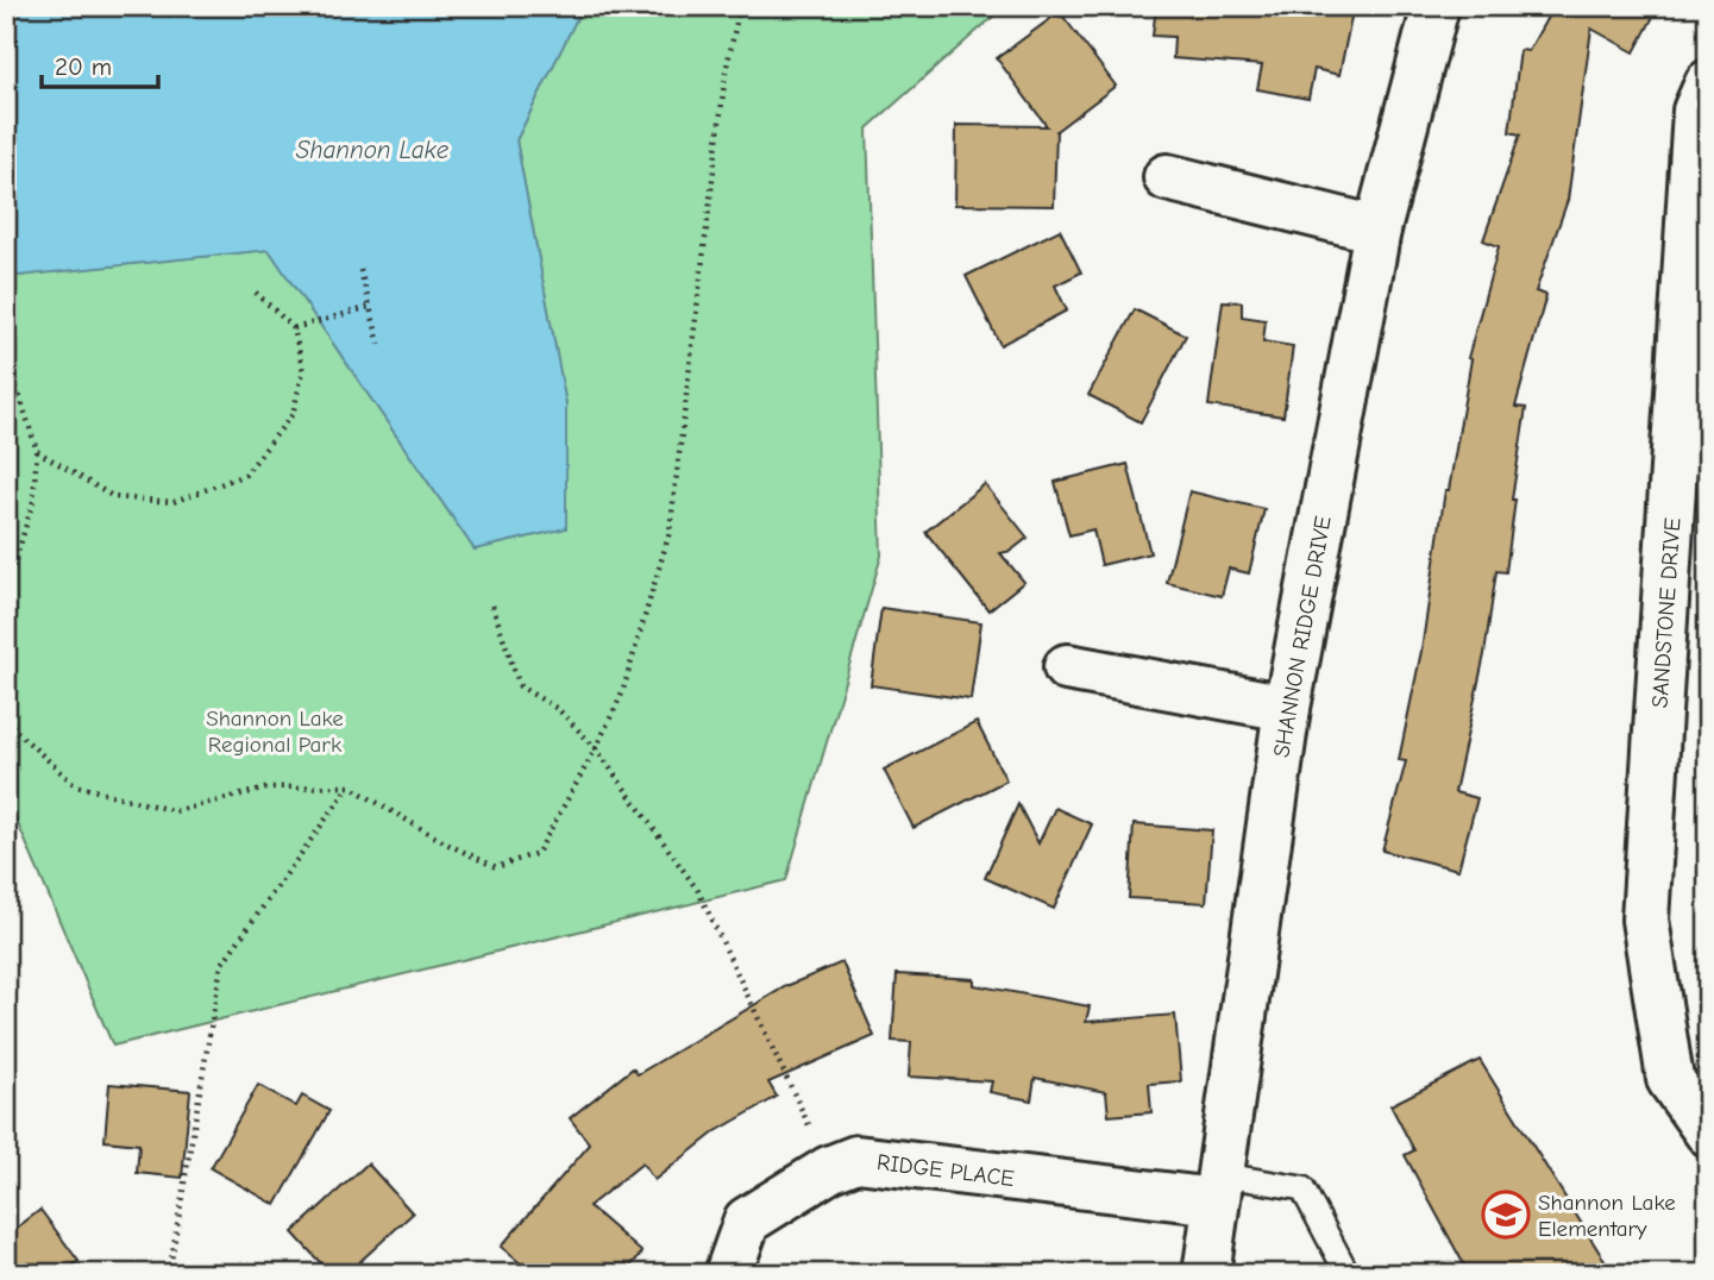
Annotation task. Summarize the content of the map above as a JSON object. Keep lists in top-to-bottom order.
{
  "streets": {
    "street": ["SANDSTONE DRIVE", "SHANNON RIDGE DRIVE", "RIDGE PLACE"]
  },
  "crossings": [
    ["SHANNON RIDGE DRIVE", "RIDGE PLACE"]
  ],
  "water": ["Shannon Lake"],
  "parks": ["Shannon Lake Regional Park"],
  "places": {
    "school or university": ["Shannon Lake Elementary"]
  },
  "scale_bar": "20 m"
}
